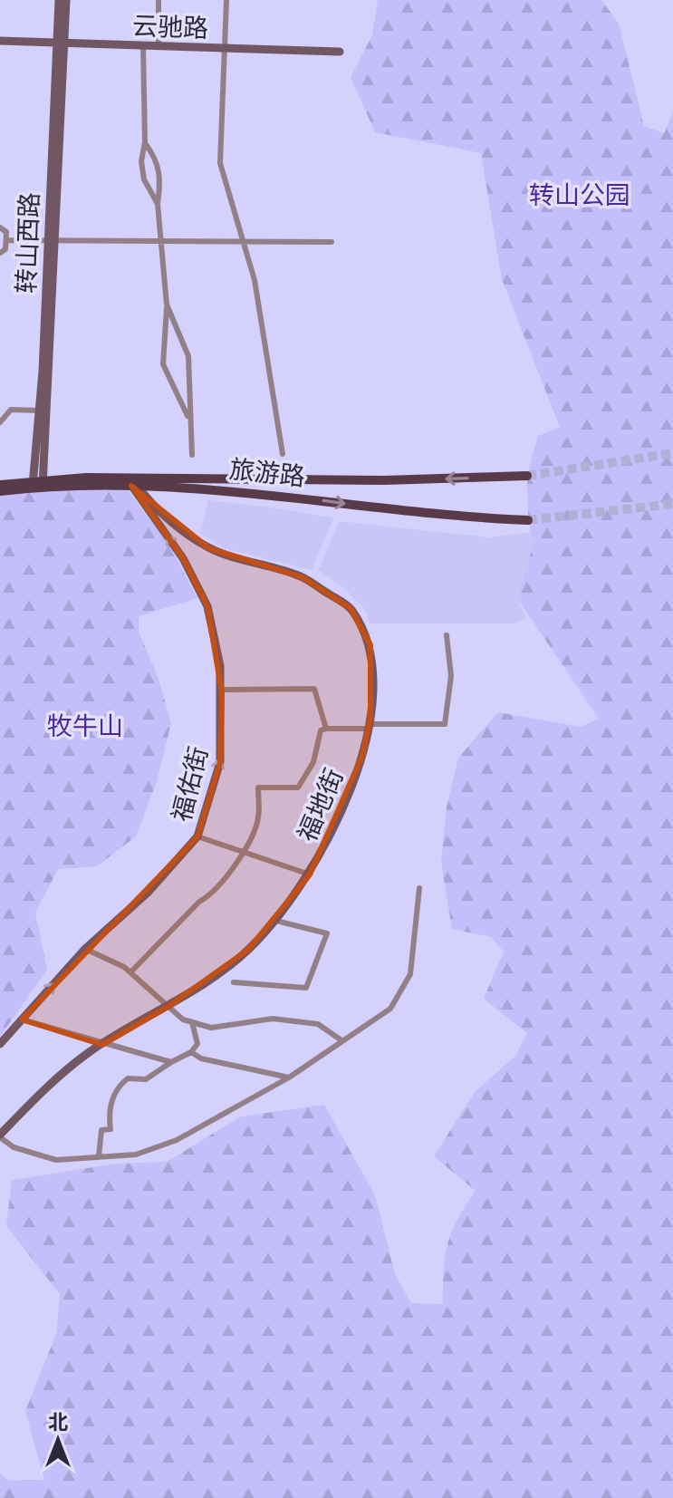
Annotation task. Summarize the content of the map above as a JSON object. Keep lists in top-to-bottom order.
{
  "streets": {
    "main road": ["旅游路"],
    "street": [
      "云驰路",
      "转山西路",
      "福佑街",
      "福地街"
    ]
  },
  "crossings": [
    ["云驰路", "转山西路"],
    ["转山西路", "旅游路"],
    ["旅游路", "福佑街"],
    ["旅游路", "福地街"],
    ["福佑街", "福地街"]
  ],
  "one_way": ["福佑街"],
  "parks": ["转山公园", "牧牛山"],
  "north": "top"
}
